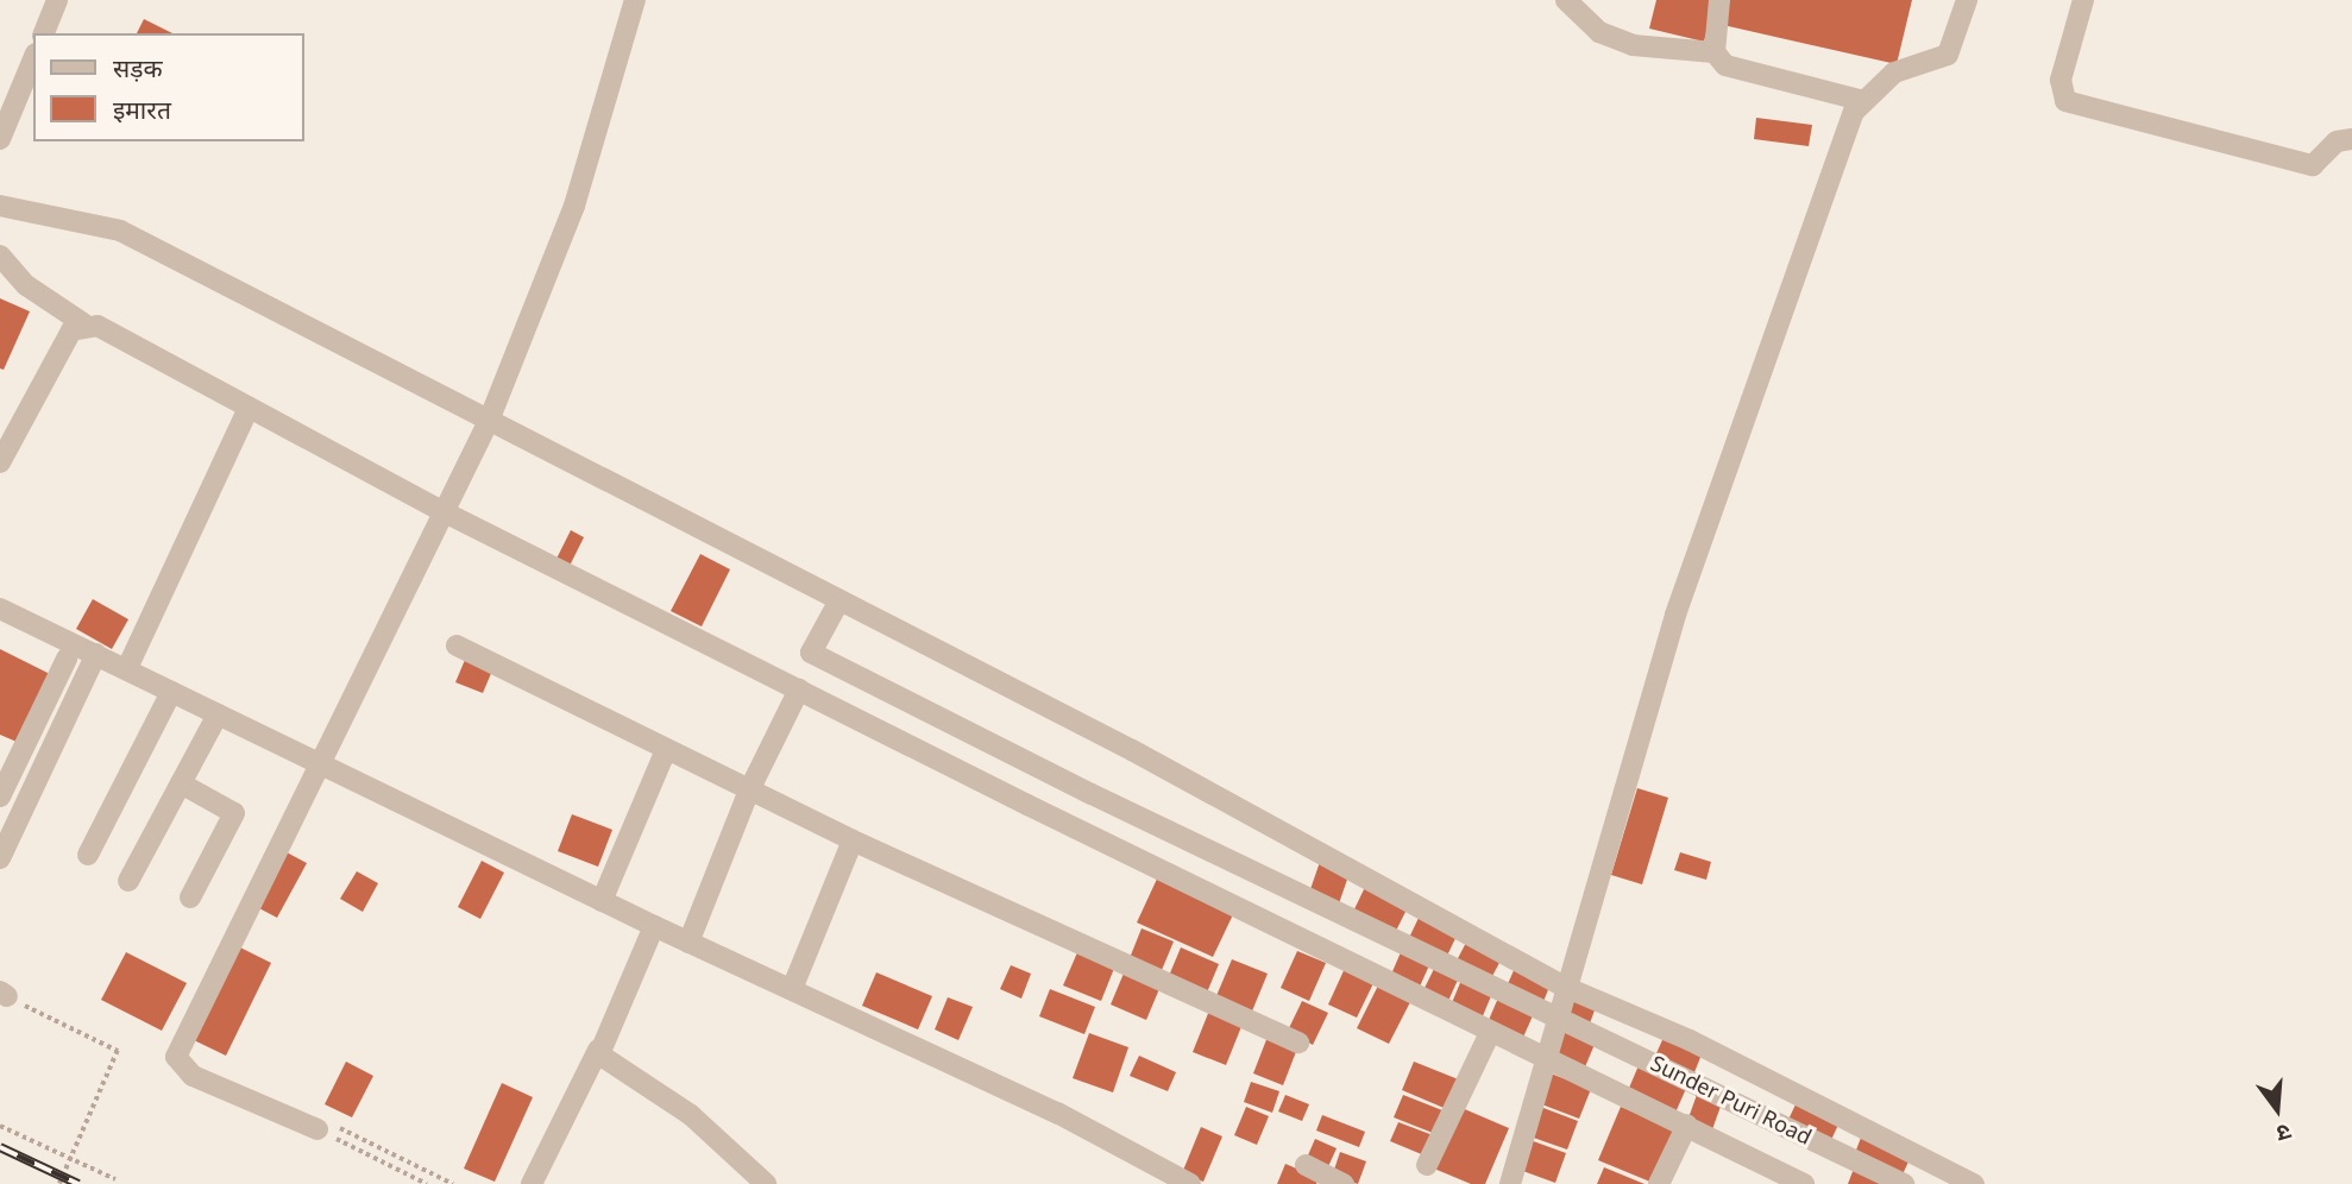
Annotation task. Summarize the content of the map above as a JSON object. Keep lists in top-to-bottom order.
{
  "streets": {
    "street": ["Sunder Puri Road"]
  },
  "legend": ["सड़क", "इमारत"],
  "north": "bottom"
}
